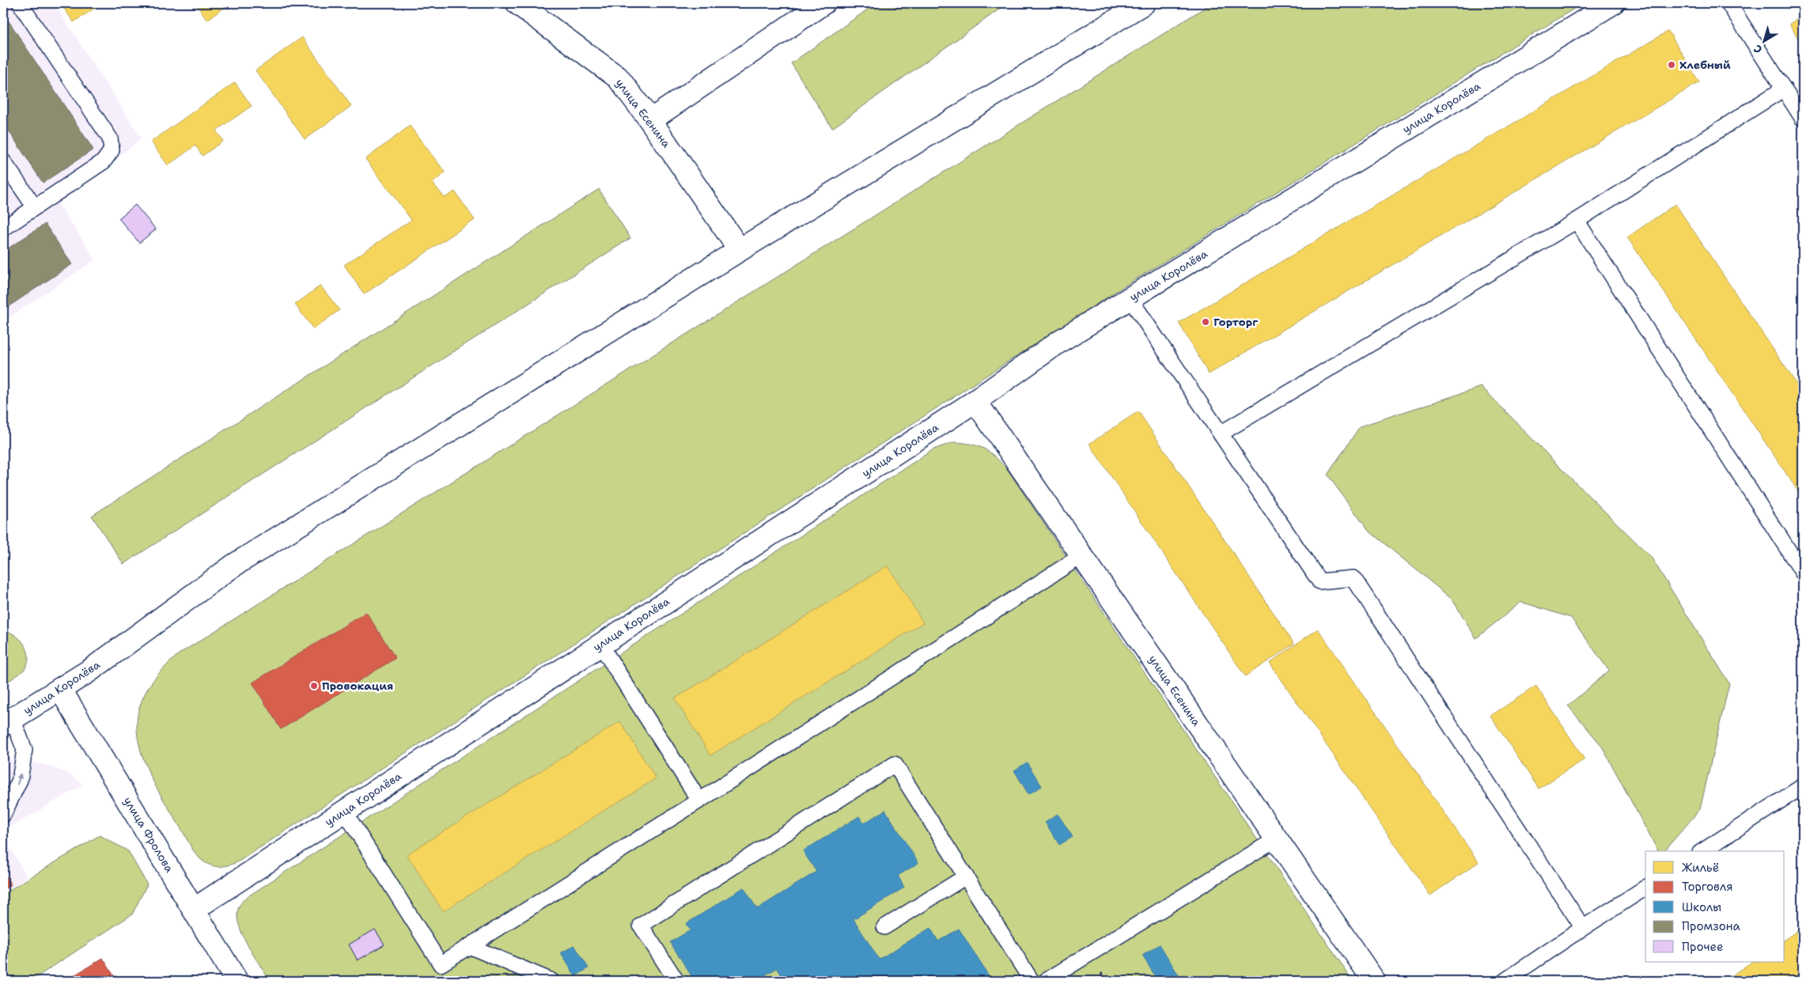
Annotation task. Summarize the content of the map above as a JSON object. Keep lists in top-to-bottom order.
{
  "streets": {
    "street": ["улица Королёва", "улица Есенина", "улица Фролова"]
  },
  "crossings": [
    ["улица Королёва", "улица Есенина"],
    ["улица Королёва", "улица Фролова"]
  ],
  "places": ["Хлебный", "Горторг", "Провокация"],
  "legend": [
    "Жильё",
    "Торговля",
    "Школы",
    "Промзона",
    "Прочее"
  ],
  "north": "bottom left"
}
